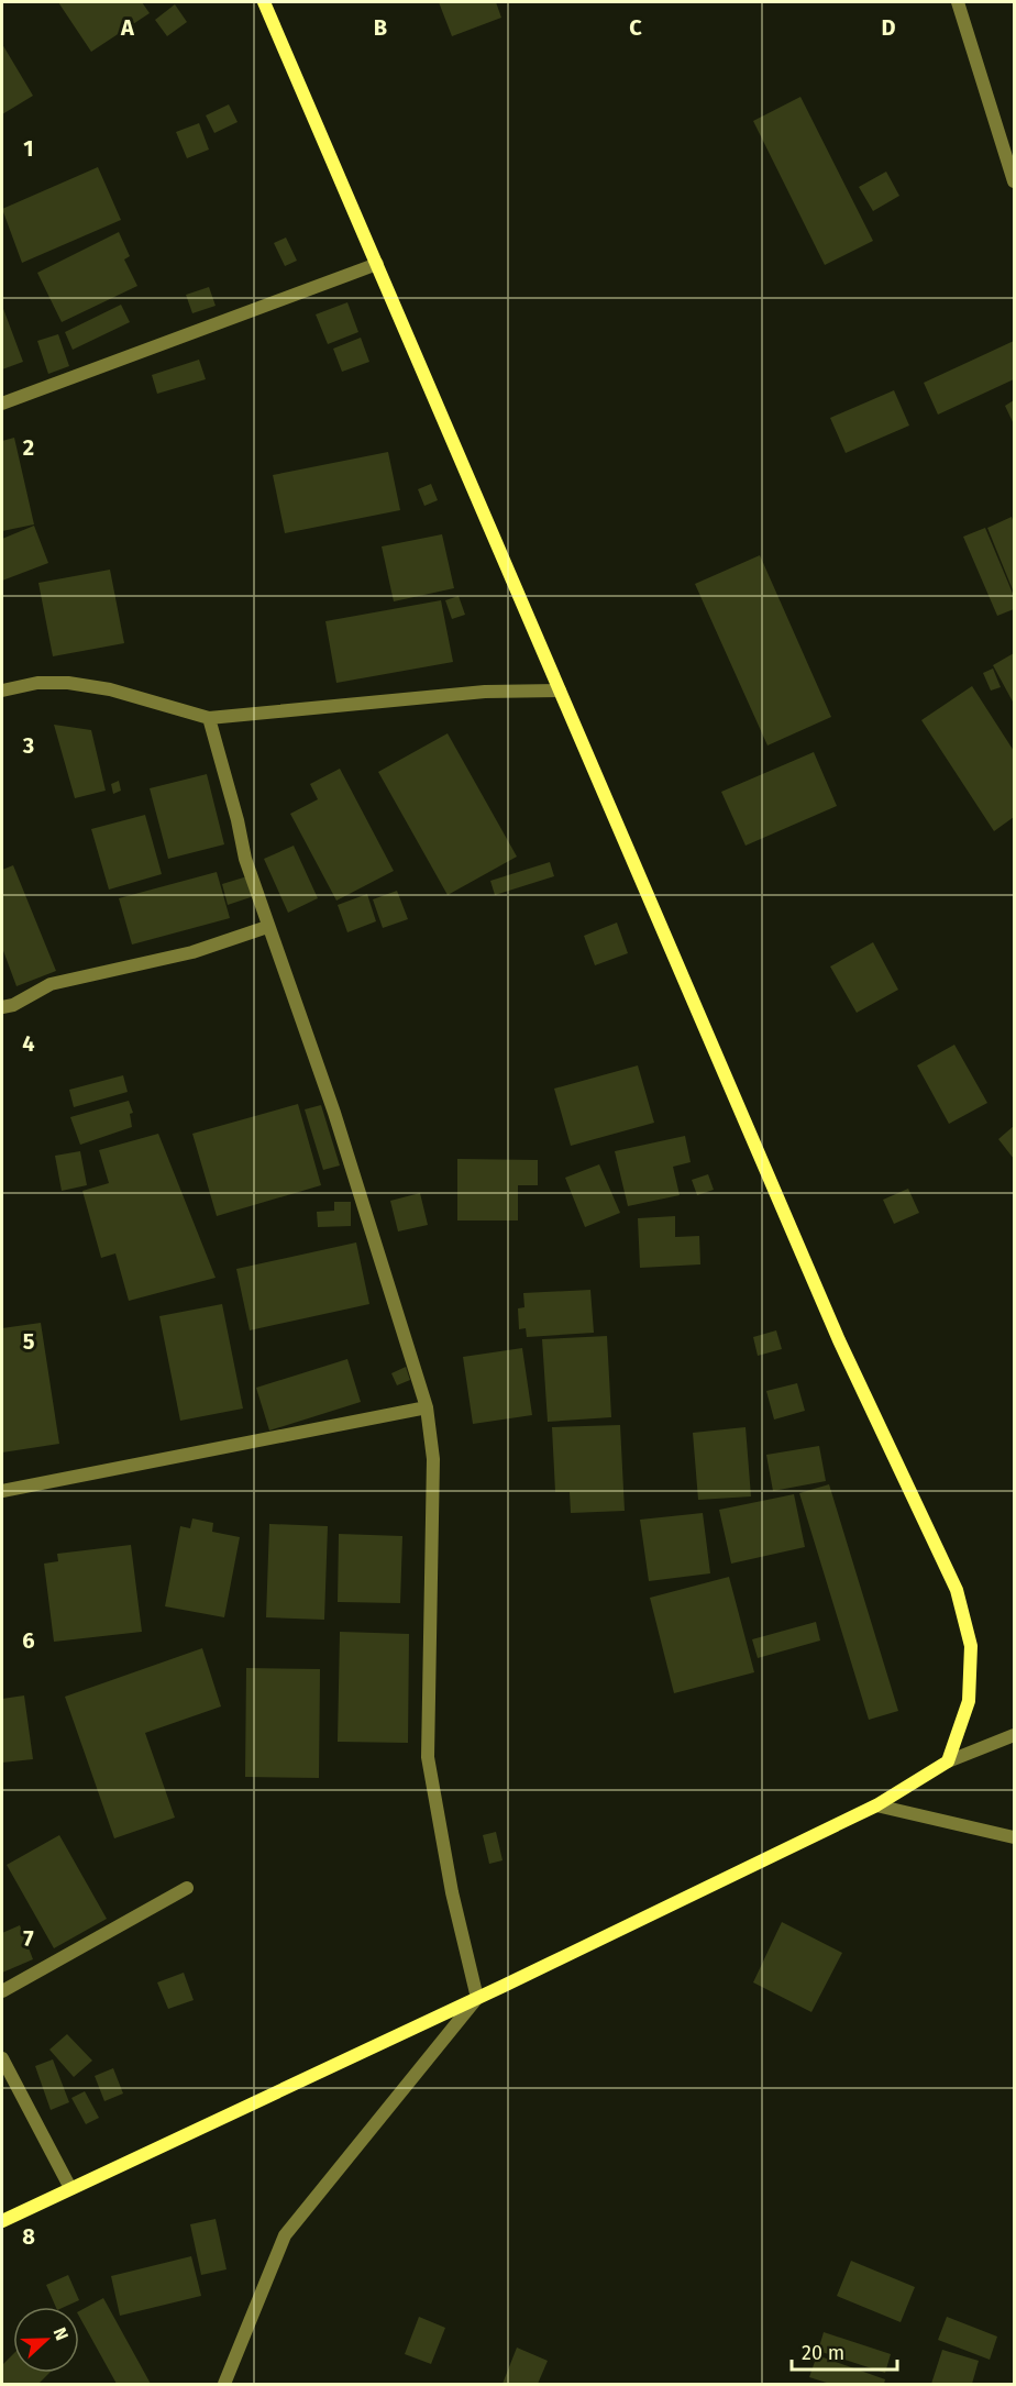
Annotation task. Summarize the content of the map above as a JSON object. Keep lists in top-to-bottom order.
{
  "scale_bar": "20 m",
  "north": "right",
  "grid": {
    "columns": [
      "A",
      "B",
      "C",
      "D"
    ],
    "rows": [
      "1",
      "2",
      "3",
      "4",
      "5",
      "6",
      "7",
      "8"
    ]
  }
}
